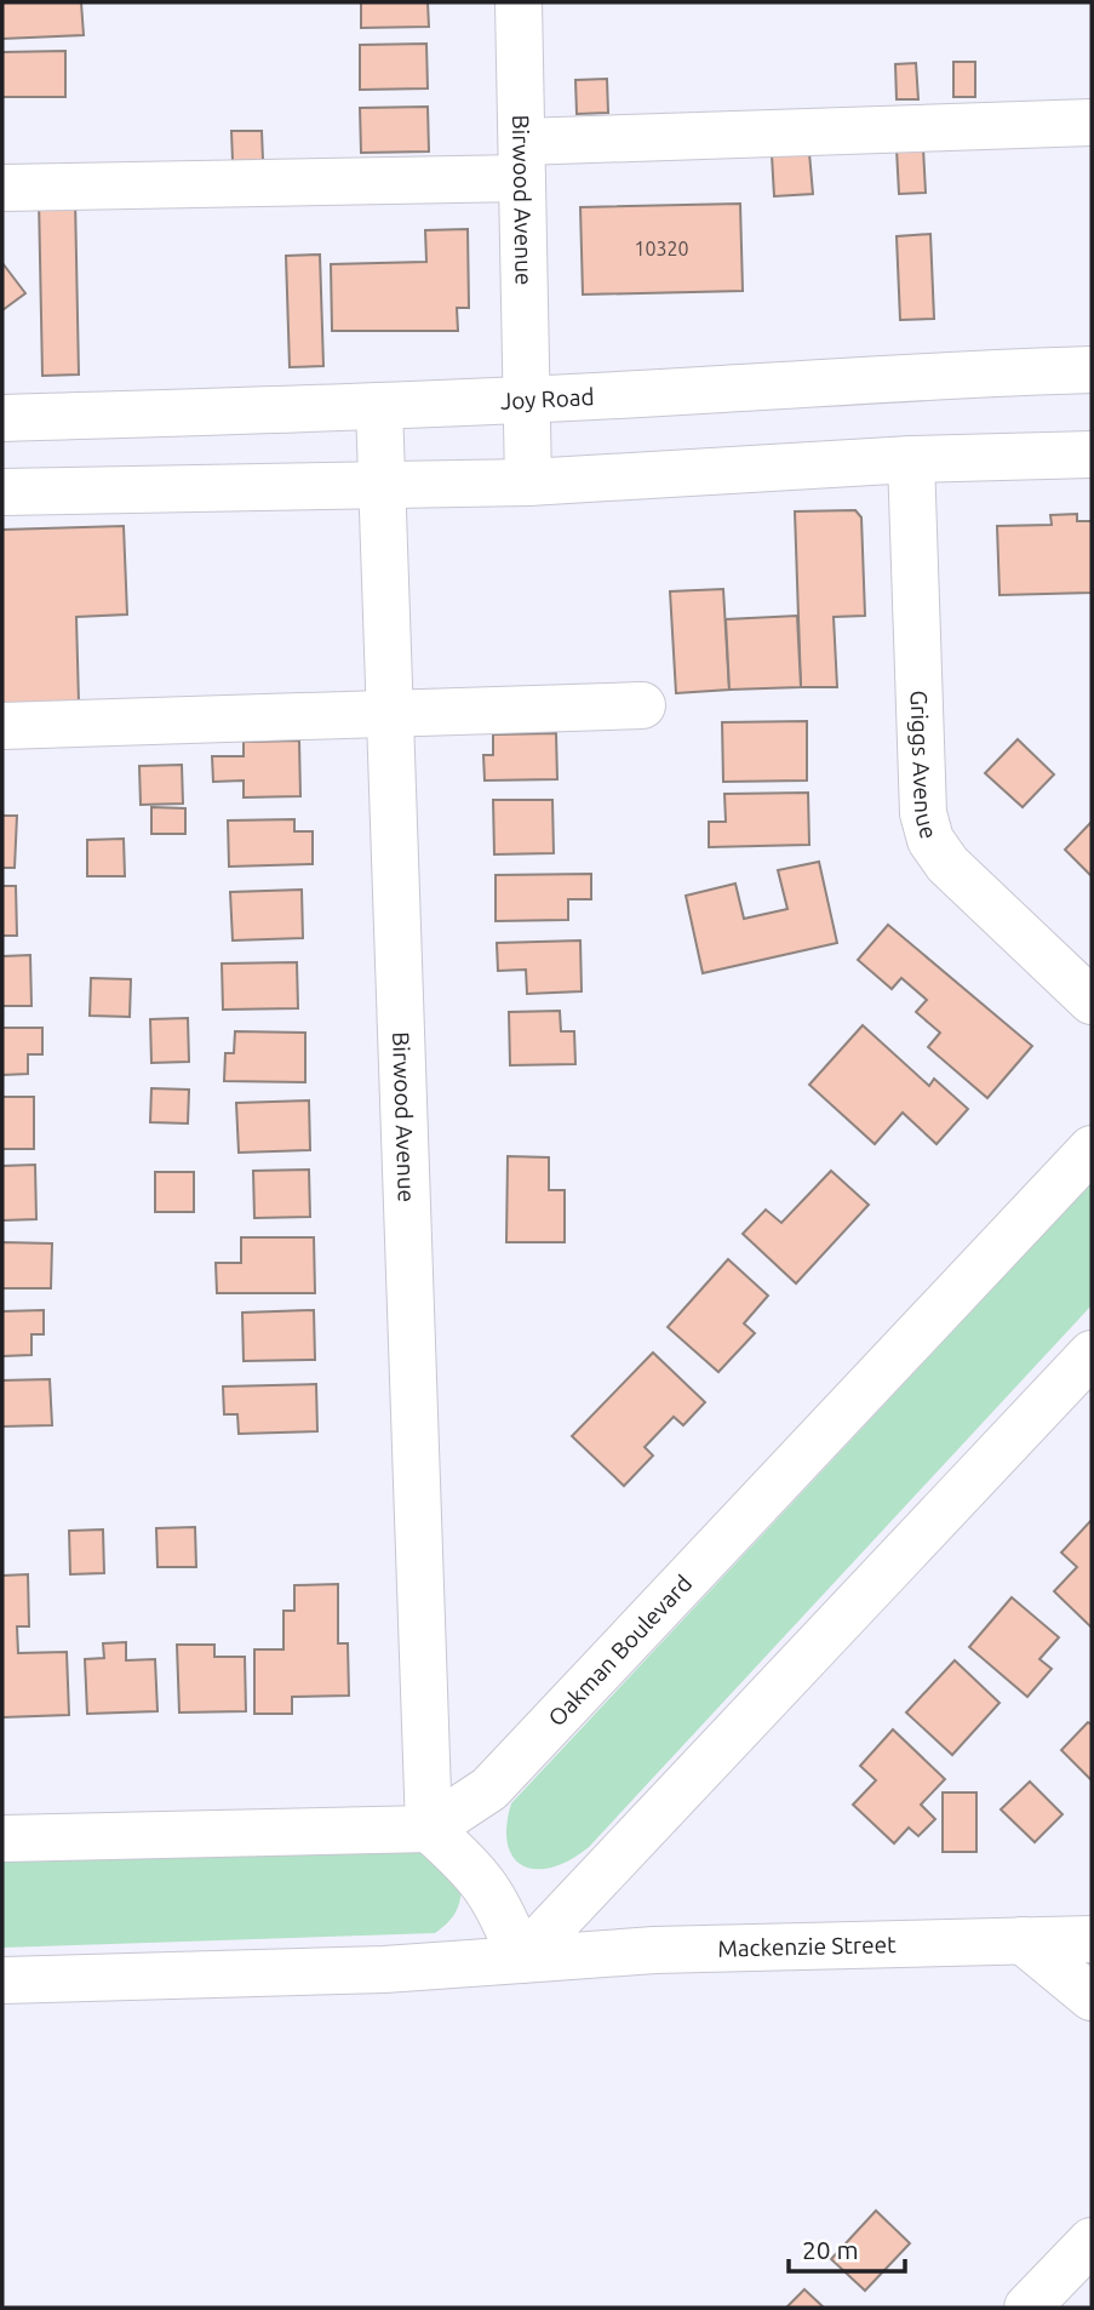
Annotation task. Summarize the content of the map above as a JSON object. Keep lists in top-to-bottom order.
{
  "streets": {
    "street": [
      "Birwood Avenue",
      "Joy Road",
      "Griggs Avenue",
      "Oakman Boulevard",
      "Mackenzie Street"
    ]
  },
  "crossings": [
    ["Birwood Avenue", "Joy Road"],
    ["Birwood Avenue", "Oakman Boulevard"]
  ],
  "house_numbers": ["10320"],
  "scale_bar": "20 m"
}
